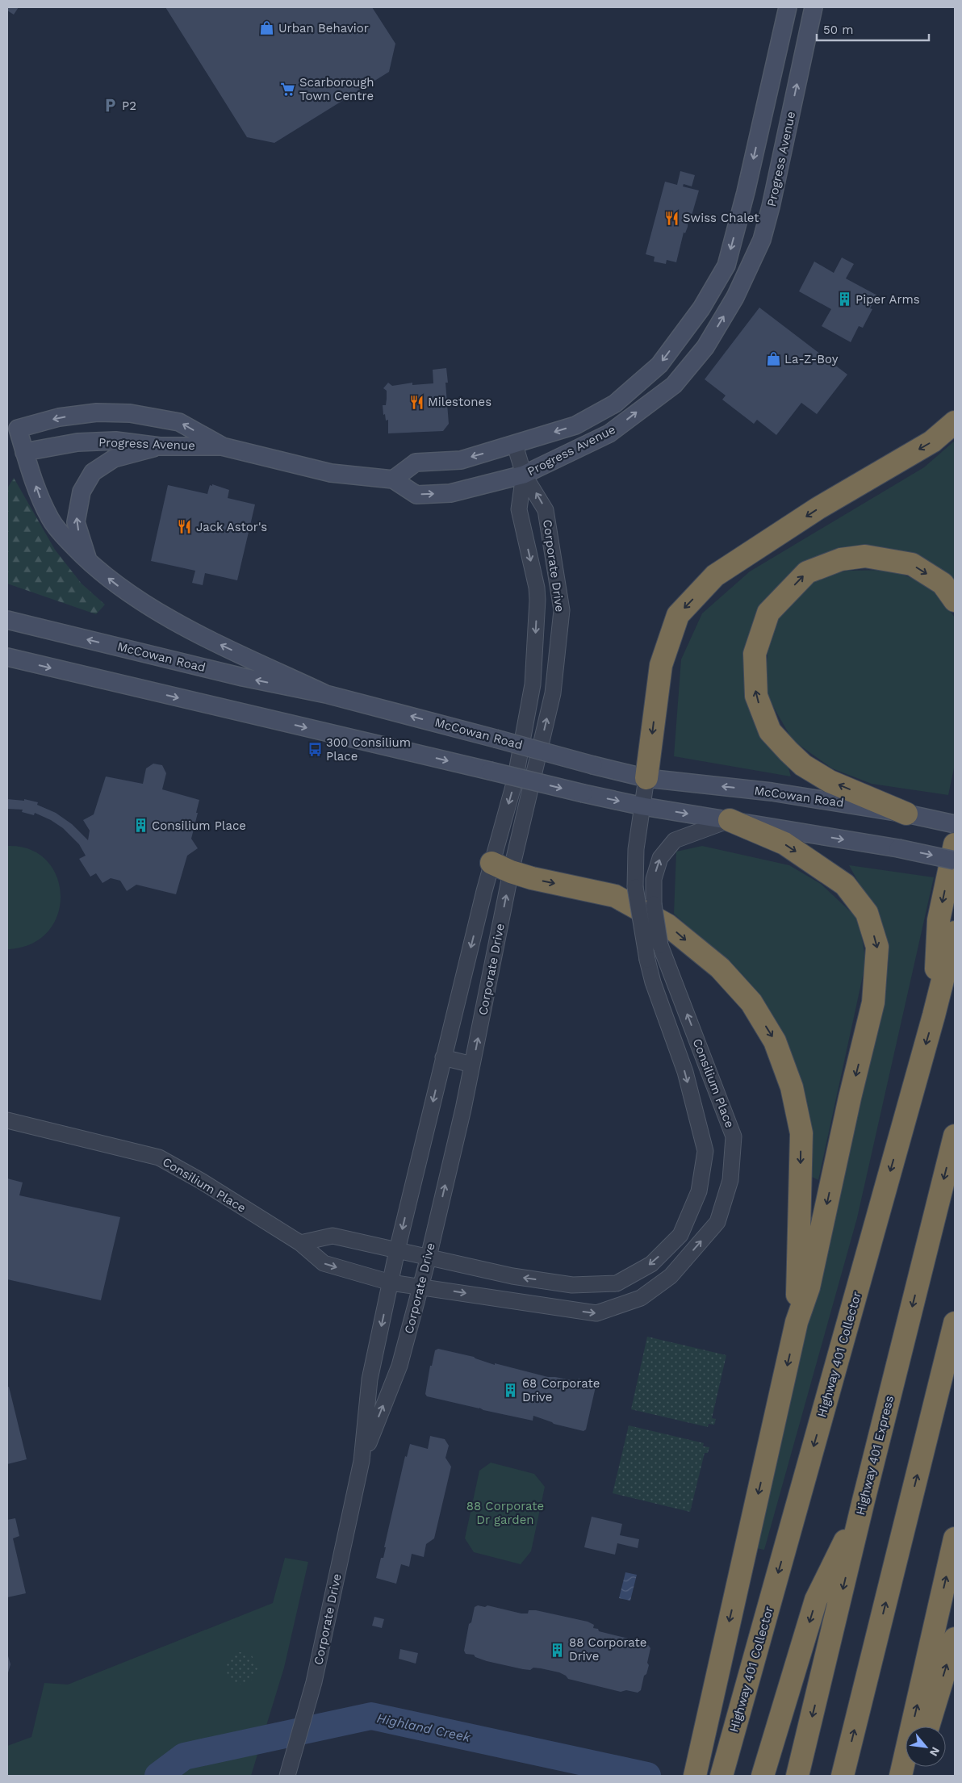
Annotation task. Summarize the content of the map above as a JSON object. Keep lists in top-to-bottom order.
{
  "streets": {
    "highway": ["Highway 401 Collector", "Highway 401 Express"],
    "main road": ["Progress Avenue", "McCowan Road"],
    "street": ["Corporate Drive", "Consilium Place"]
  },
  "crossings": [
    ["Progress Avenue", "Corporate Drive"],
    ["Corporate Drive", "Consilium Place"],
    ["McCowan Road", "Consilium Place"]
  ],
  "water": ["Highland Creek"],
  "parks": ["88 Corporate Dr garden"],
  "places": {
    "shop": ["Urban Behavior", "La-Z-Boy"],
    "supermarket": ["Scarborough Town Centre"],
    "parking": ["P2"],
    "restaurant": ["Swiss Chalet", "Milestones", "Jack Astor's"],
    "building": [
      "Piper Arms",
      "Consilium Place",
      "68 Corporate Drive",
      "88 Corporate Drive"
    ],
    "bus stop": ["300 Consilium Place"]
  },
  "scale_bar": "50 m",
  "north": "bottom right"
}
